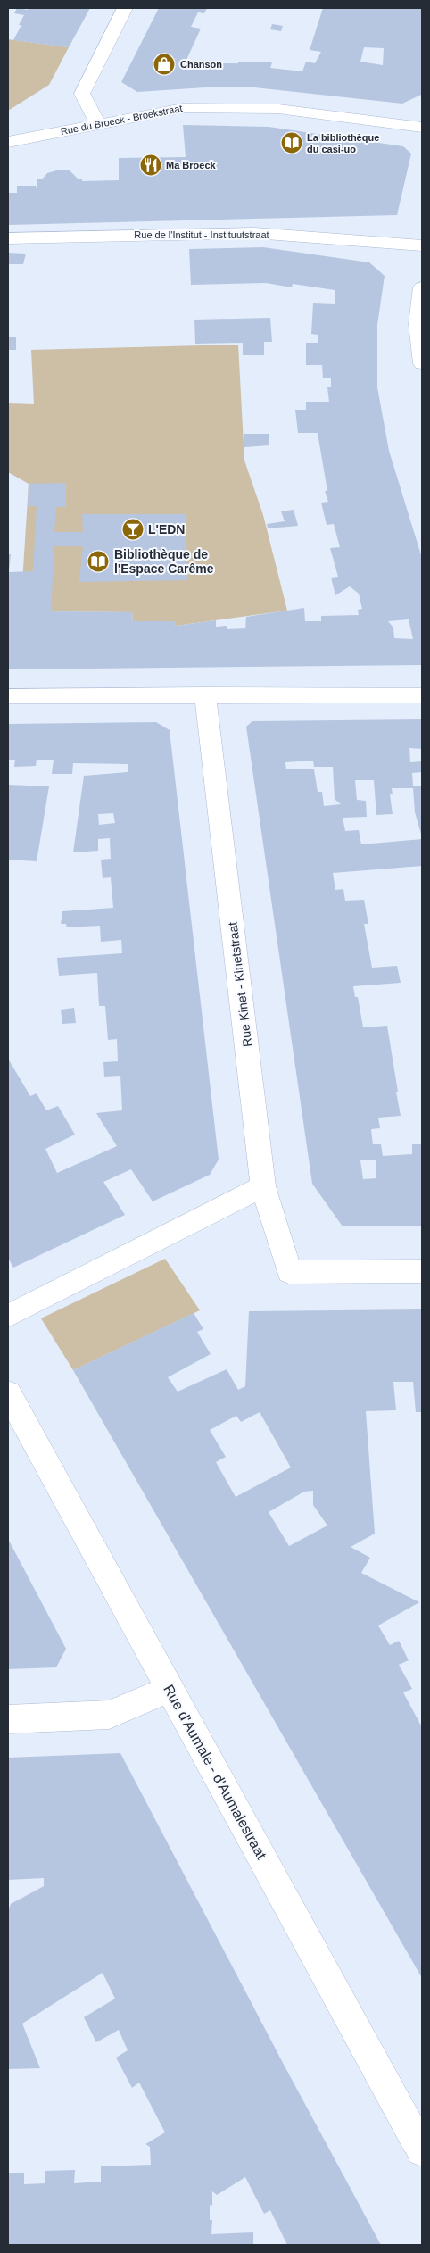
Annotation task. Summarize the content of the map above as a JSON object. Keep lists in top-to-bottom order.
{
  "streets": {
    "street": [
      "Rue du Broeck - Broekstraat",
      "Rue de l'Institut - Instituutstraat",
      "Rue Kinet - Kinetstraat",
      "Rue d'Aumale - d'Aumalestraat"
    ]
  },
  "places": {
    "shop": ["Chanson"],
    "library": ["La bibliothèque du casi-uo", "Bibliothèque de l'Espace Carême"],
    "restaurant": ["Ma Broeck"],
    "bar": ["L'EDN"]
  }
}
